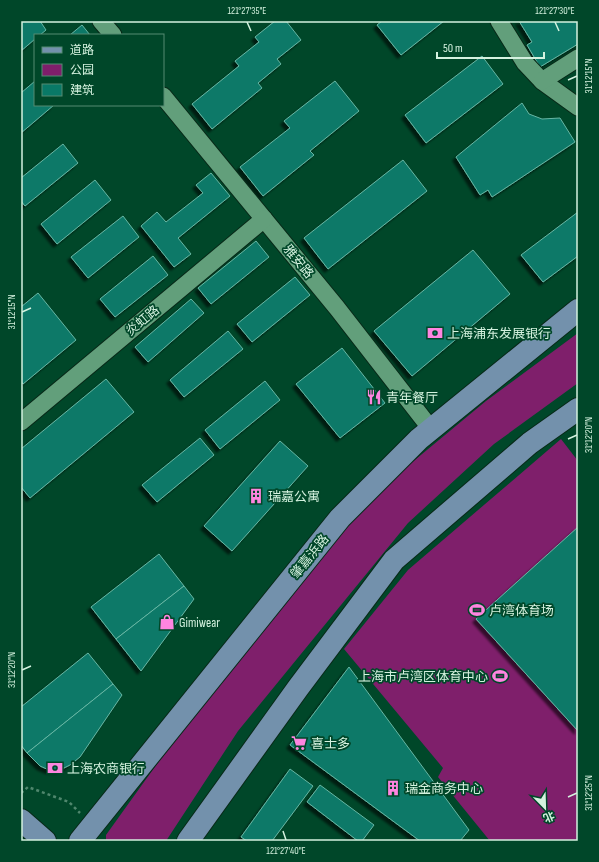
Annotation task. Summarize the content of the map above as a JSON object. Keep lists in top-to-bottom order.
{
  "streets": {
    "main road": ["肇嘉浜路"],
    "street": ["雅安路", "炎虹路"]
  },
  "crossings": [
    ["雅安路", "炎虹路"],
    ["雅安路", "肇嘉浜路"]
  ],
  "places": {
    "bank": ["上海浦东发展银行", "上海农商银行"],
    "restaurant": ["青年餐厅"],
    "building": ["瑞嘉公寓", "瑞金商务中心"],
    "sports": ["卢湾体育场", "上海市卢湾区体育中心"],
    "shop": ["Gimiwear"],
    "supermarket": ["喜士多"]
  },
  "legend": ["道路", "公园", "建筑"],
  "scale_bar": "50 m",
  "north": "bottom right",
  "coordinates": [
    "121°27'35\"E",
    "121°27'30\"E",
    "31°12'15\"N",
    "31°12'20\"N",
    "31°12'25\"N",
    "121°27'40\"E"
  ]
}
